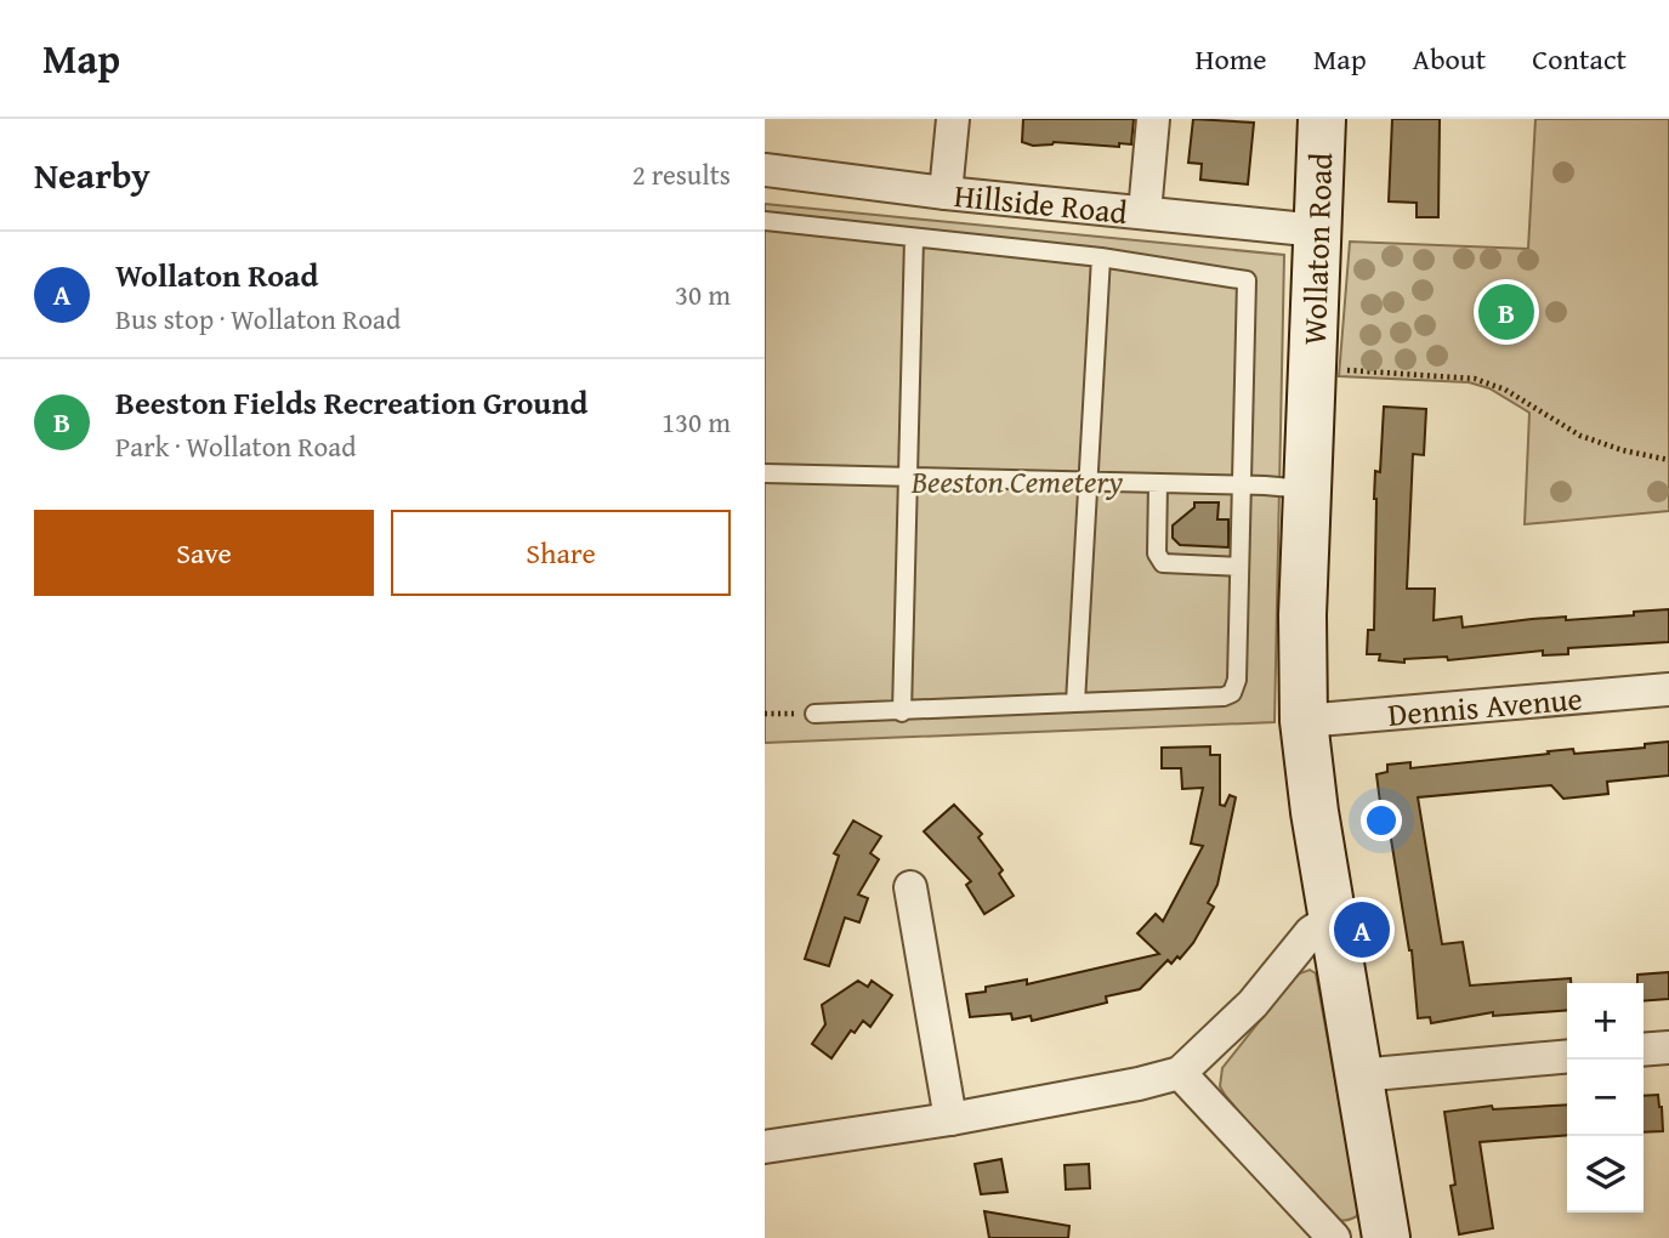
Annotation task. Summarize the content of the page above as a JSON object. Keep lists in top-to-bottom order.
{
  "streets": {
    "main road": ["Wollaton Road"],
    "street": ["Hillside Road", "Dennis Avenue"]
  },
  "crossings": [
    ["Hillside Road", "Wollaton Road"],
    ["Wollaton Road", "Dennis Avenue"]
  ],
  "parks": ["Beeston Cemetery"],
  "page": {
    "header": "Map",
    "nav": [
      "Home",
      "Map",
      "About",
      "Contact"
    ],
    "heading": ["Nearby", "2 results"],
    "list": [
      {
        "mark": "A",
        "name": "Wollaton Road",
        "note": "Bus stop · Wollaton Road",
        "value": "30 m"
      },
      {
        "mark": "B",
        "name": "Beeston Fields Recreation Ground",
        "note": "Park · Wollaton Road",
        "value": "130 m"
      }
    ],
    "pins": ["B", "A"],
    "buttons": ["Save", "Share"],
    "map_buttons": ["+", "−"]
  }
}
